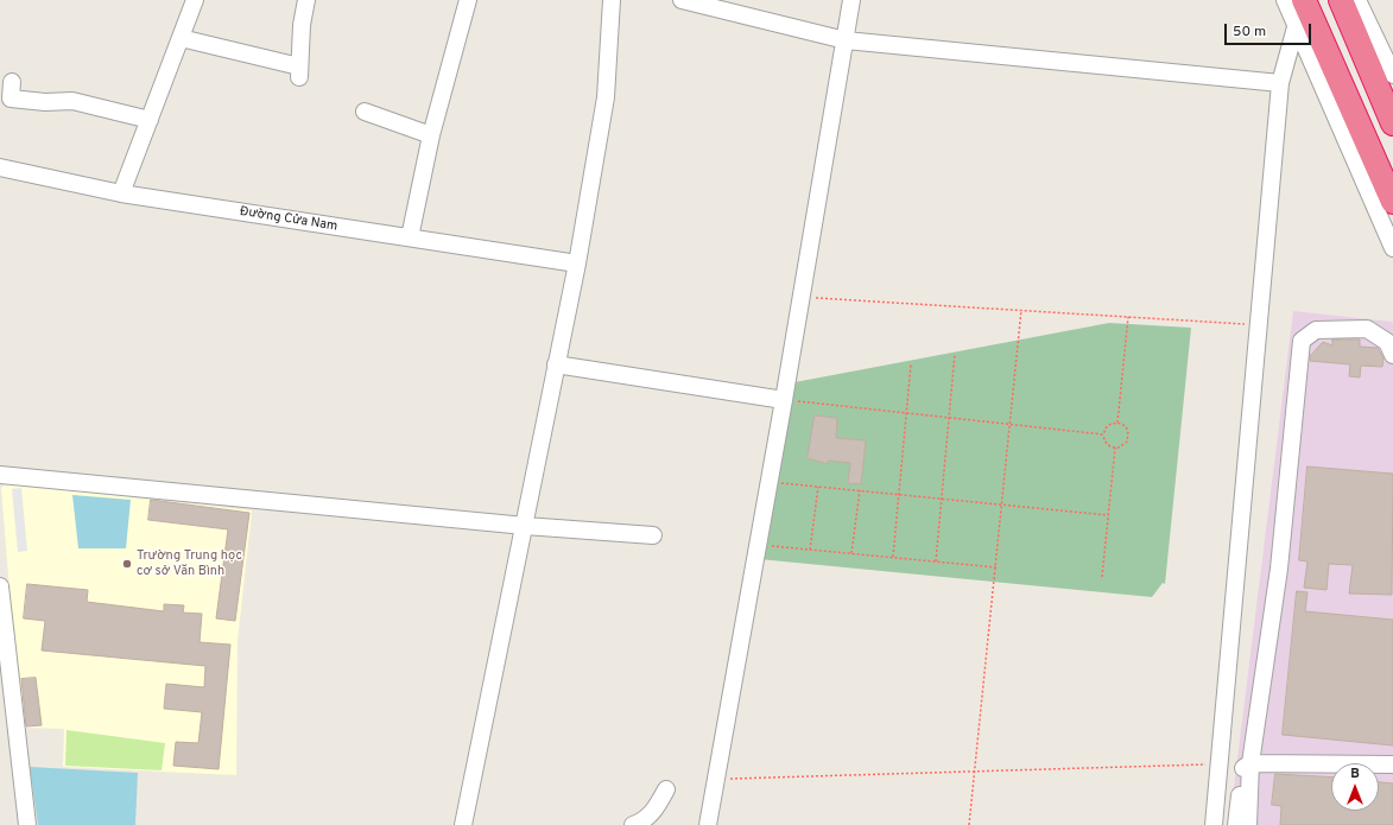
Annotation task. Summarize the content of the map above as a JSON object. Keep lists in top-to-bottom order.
{
  "streets": {
    "street": ["Đường Cửa Nam"]
  },
  "places": ["Trường Trung học cơ sở Văn Bình"],
  "scale_bar": "50 m",
  "north": "top"
}
